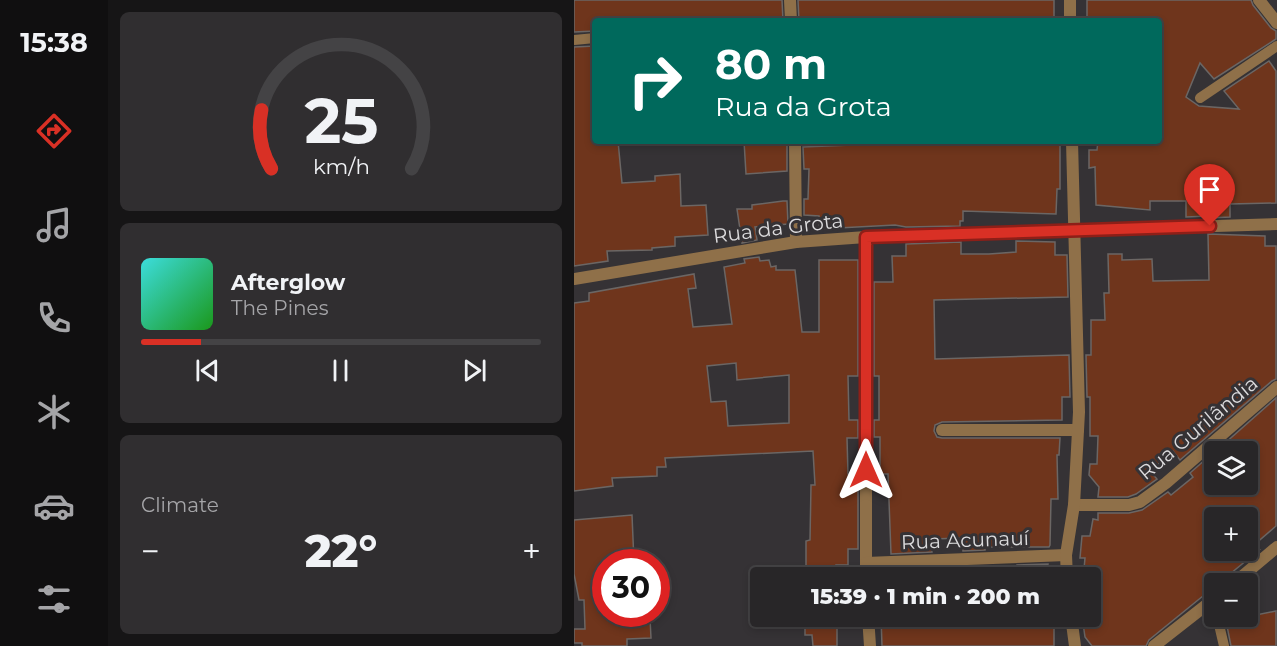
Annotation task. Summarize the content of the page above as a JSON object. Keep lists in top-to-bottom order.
{
  "streets": {
    "street": ["Rua da Grota", "Rua Gurilândia", "Rua Acunauí"]
  },
  "page": {
    "tabs": "15:38",
    "turn": ["80 m", "Rua da Grota"],
    "song": ["Afterglow", "The Pines"],
    "tile": "Climate",
    "map_buttons": ["+", "−"],
    "heat": ["−", "22°", "+"],
    "limit": "30",
    "trip": "15:39 · 1 min · 200 m",
    "gauge": ["25", "km/h"]
  }
}
